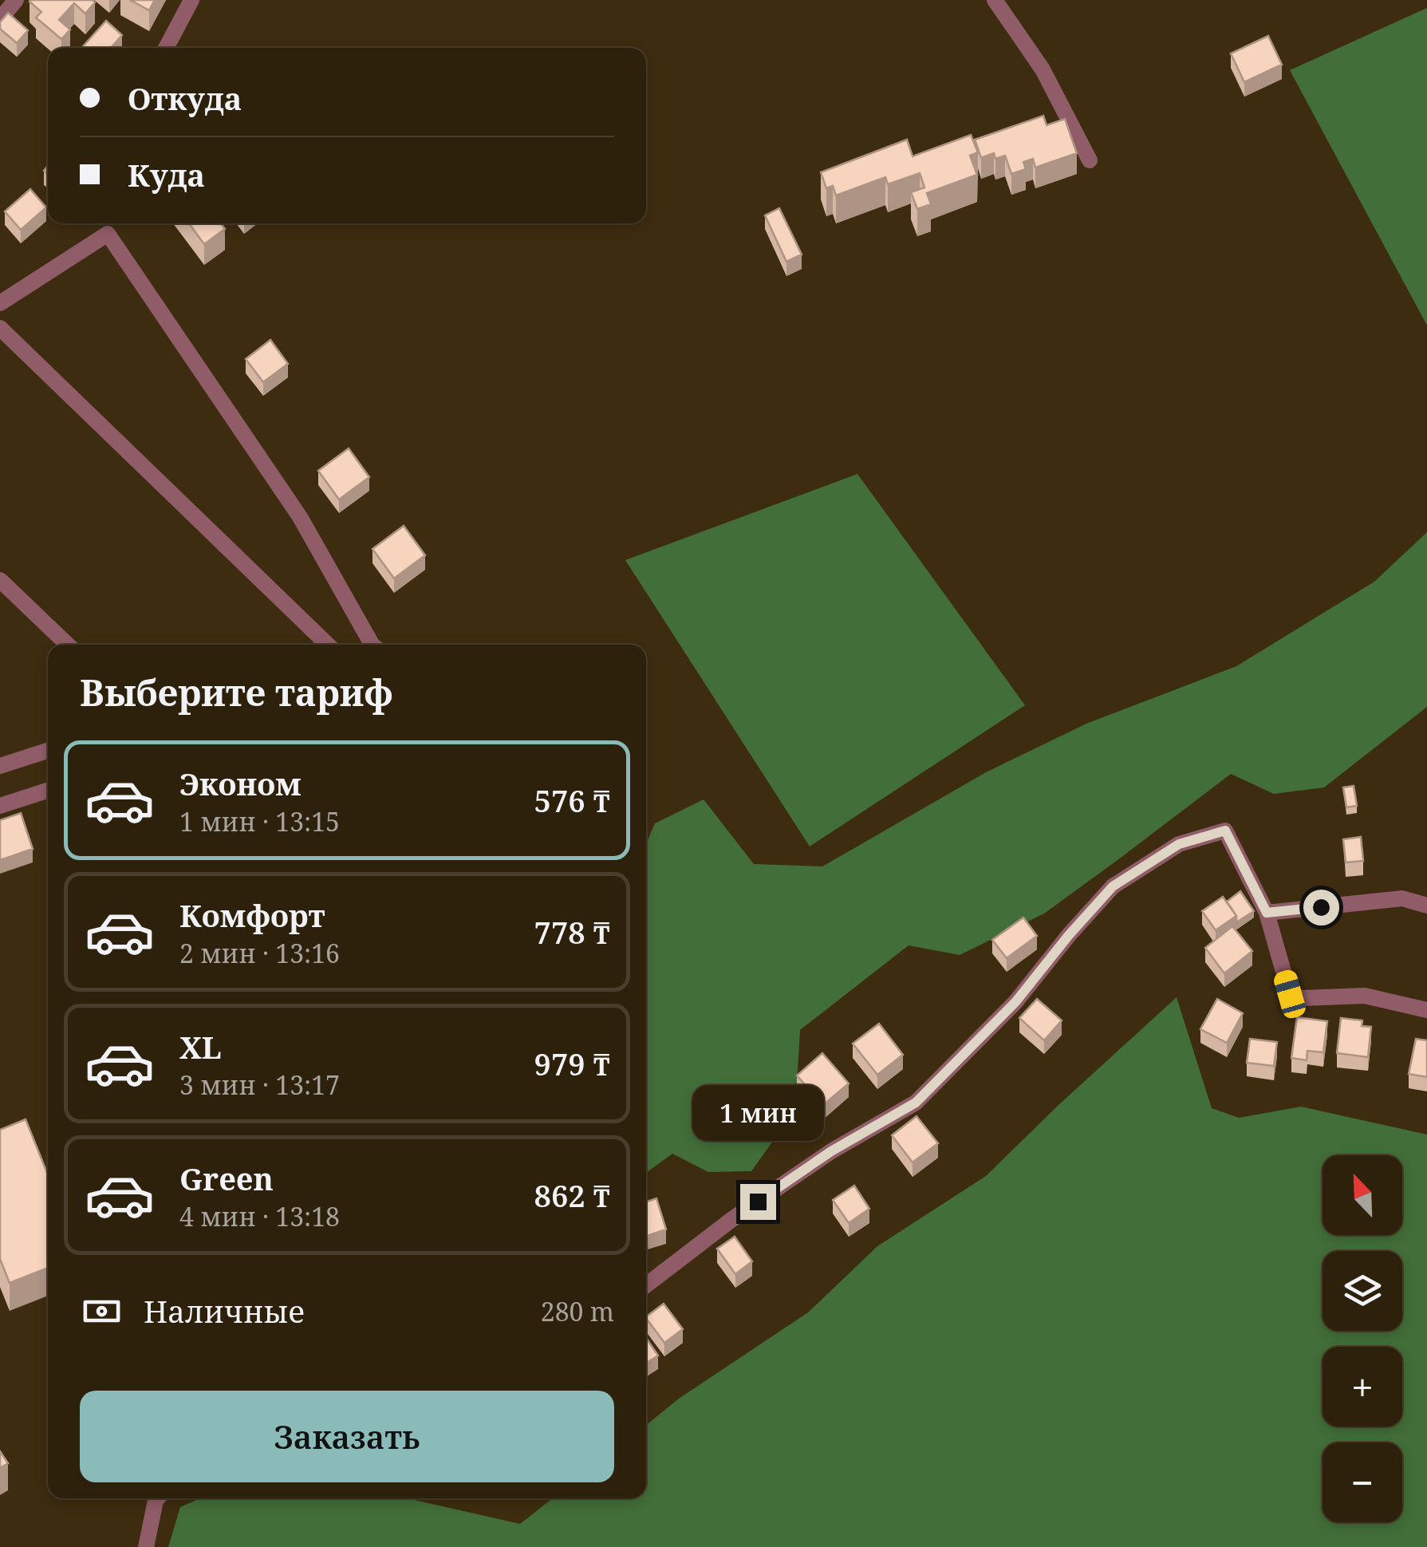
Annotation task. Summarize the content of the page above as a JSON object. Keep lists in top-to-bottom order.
{
  "north": "top left",
  "page": {
    "banner": ["Откуда", "Куда"],
    "heading": "Выберите тариф",
    "list": [
      {
        "name": "Эконом",
        "note": "1 мин · 13:15",
        "value": "576 ₸"
      },
      {
        "name": "Комфорт",
        "note": "2 мин · 13:16",
        "value": "778 ₸"
      },
      {
        "name": "XL",
        "note": "3 мин · 13:17",
        "value": "979 ₸"
      },
      {
        "name": "Green",
        "note": "4 мин · 13:18",
        "value": "862 ₸"
      }
    ],
    "bubble": "1 мин",
    "map_buttons": ["+", "−"],
    "pay": ["Наличные", "280 m"],
    "buttons": "Заказать"
  }
}
